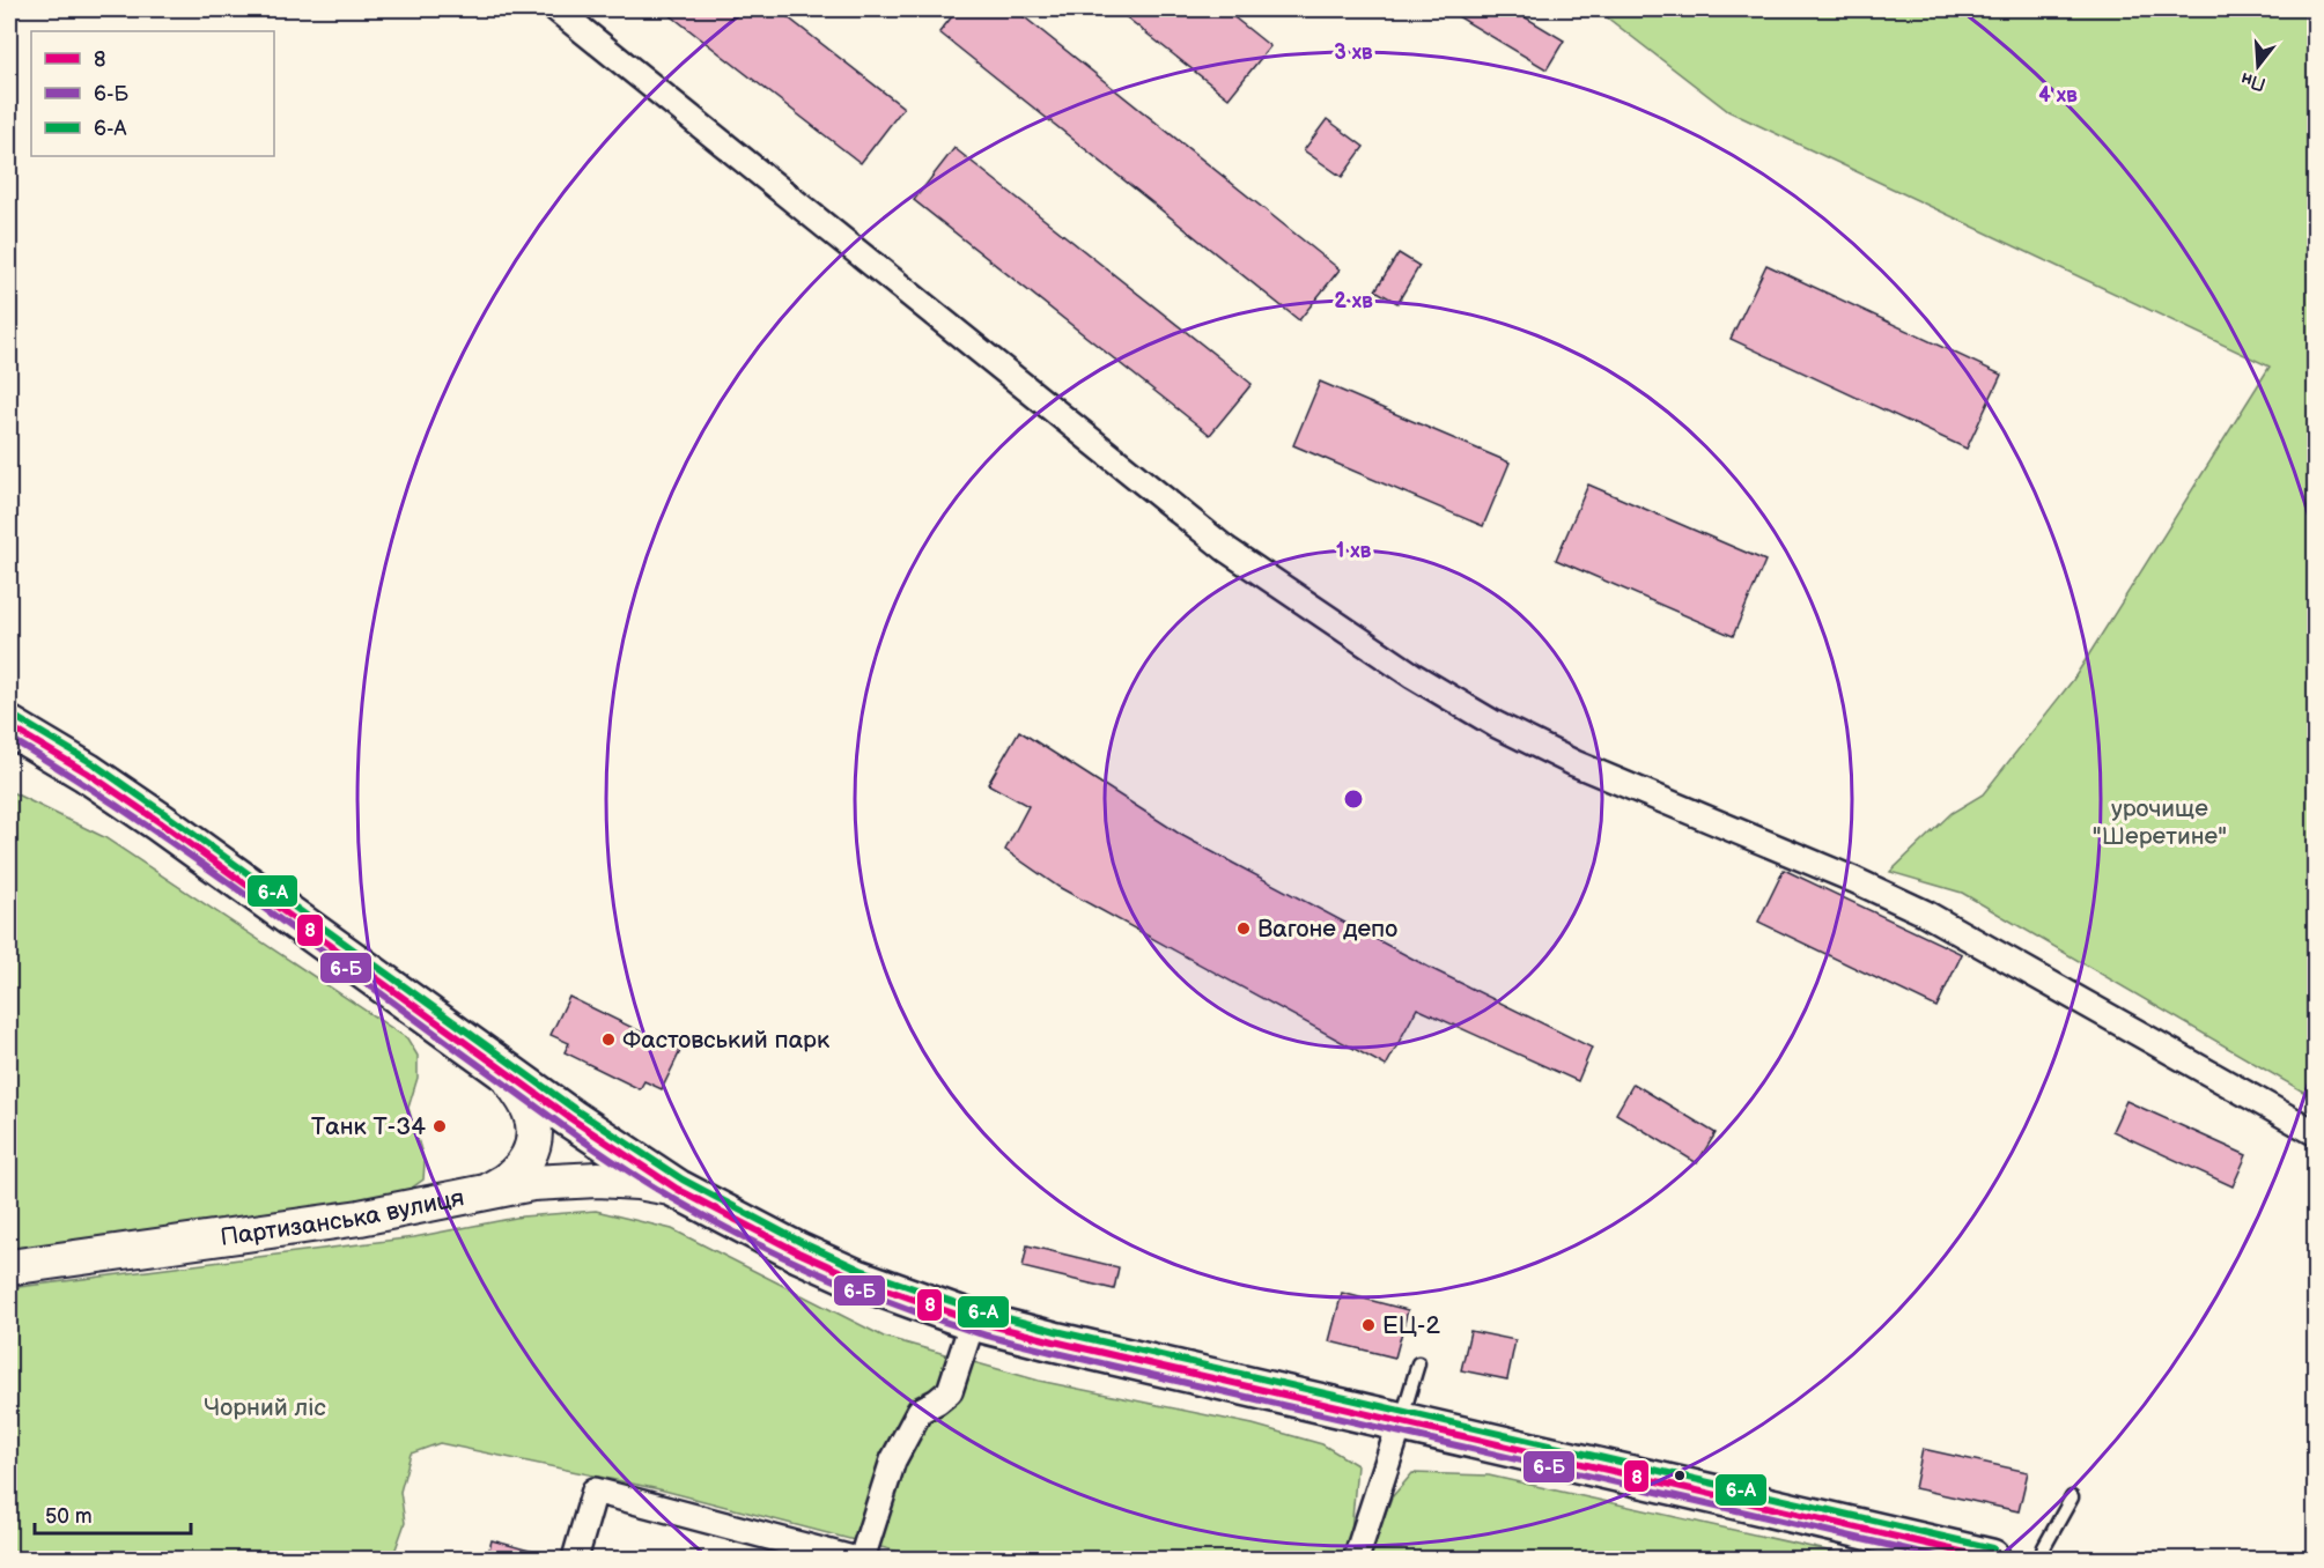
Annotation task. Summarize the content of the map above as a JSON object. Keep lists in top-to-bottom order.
{
  "streets": {
    "street": ["Партизанська вулиця"]
  },
  "parks": ["урочище \"Шеретине\"", "Чорний ліс"],
  "places": [
    "Вагоне депо",
    "Фастовський парк",
    "Танк Т-34",
    "ЕЦ-2"
  ],
  "lines": ["transit line 6-А", "transit line 8", "transit line 6-Б"],
  "legend": ["8", "6-Б", "6-А"],
  "scale_bar": "50 m",
  "north": "bottom",
  "rings": [
    "3 хв",
    "4 хв",
    "2 хв",
    "1 хв"
  ]
}
